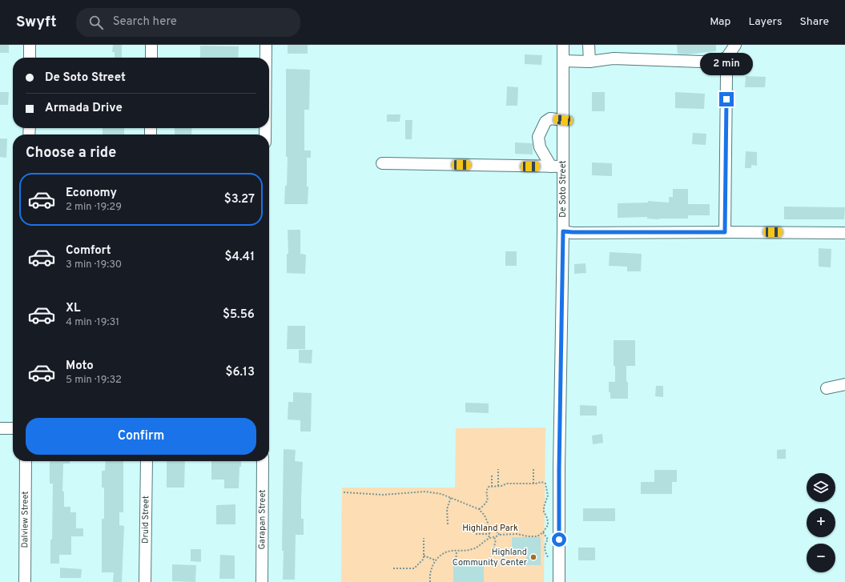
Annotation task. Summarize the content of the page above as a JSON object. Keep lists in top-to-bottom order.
{
  "streets": {
    "street": [
      "De Soto Street",
      "Dalview Street",
      "Druid Street",
      "Garapan Street"
    ]
  },
  "parks": ["Highland Park"],
  "places": ["Highland Community Center"],
  "page": {
    "header": "Swyft",
    "search": "Search here",
    "nav": ["Map", "Layers", "Share"],
    "bubble": "2 min",
    "banner": ["De Soto Street", "Armada Drive"],
    "heading": "Choose a ride",
    "list": [
      {
        "name": "Economy",
        "note": "2 min · 19:29",
        "value": "$3.27"
      },
      {
        "name": "Comfort",
        "note": "3 min · 19:30",
        "value": "$4.41"
      },
      {
        "name": "XL",
        "note": "4 min · 19:31",
        "value": "$5.56"
      },
      {
        "name": "Moto",
        "note": "5 min · 19:32",
        "value": "$6.13"
      }
    ],
    "buttons": "Confirm",
    "map_buttons": ["+", "−"]
  }
}
